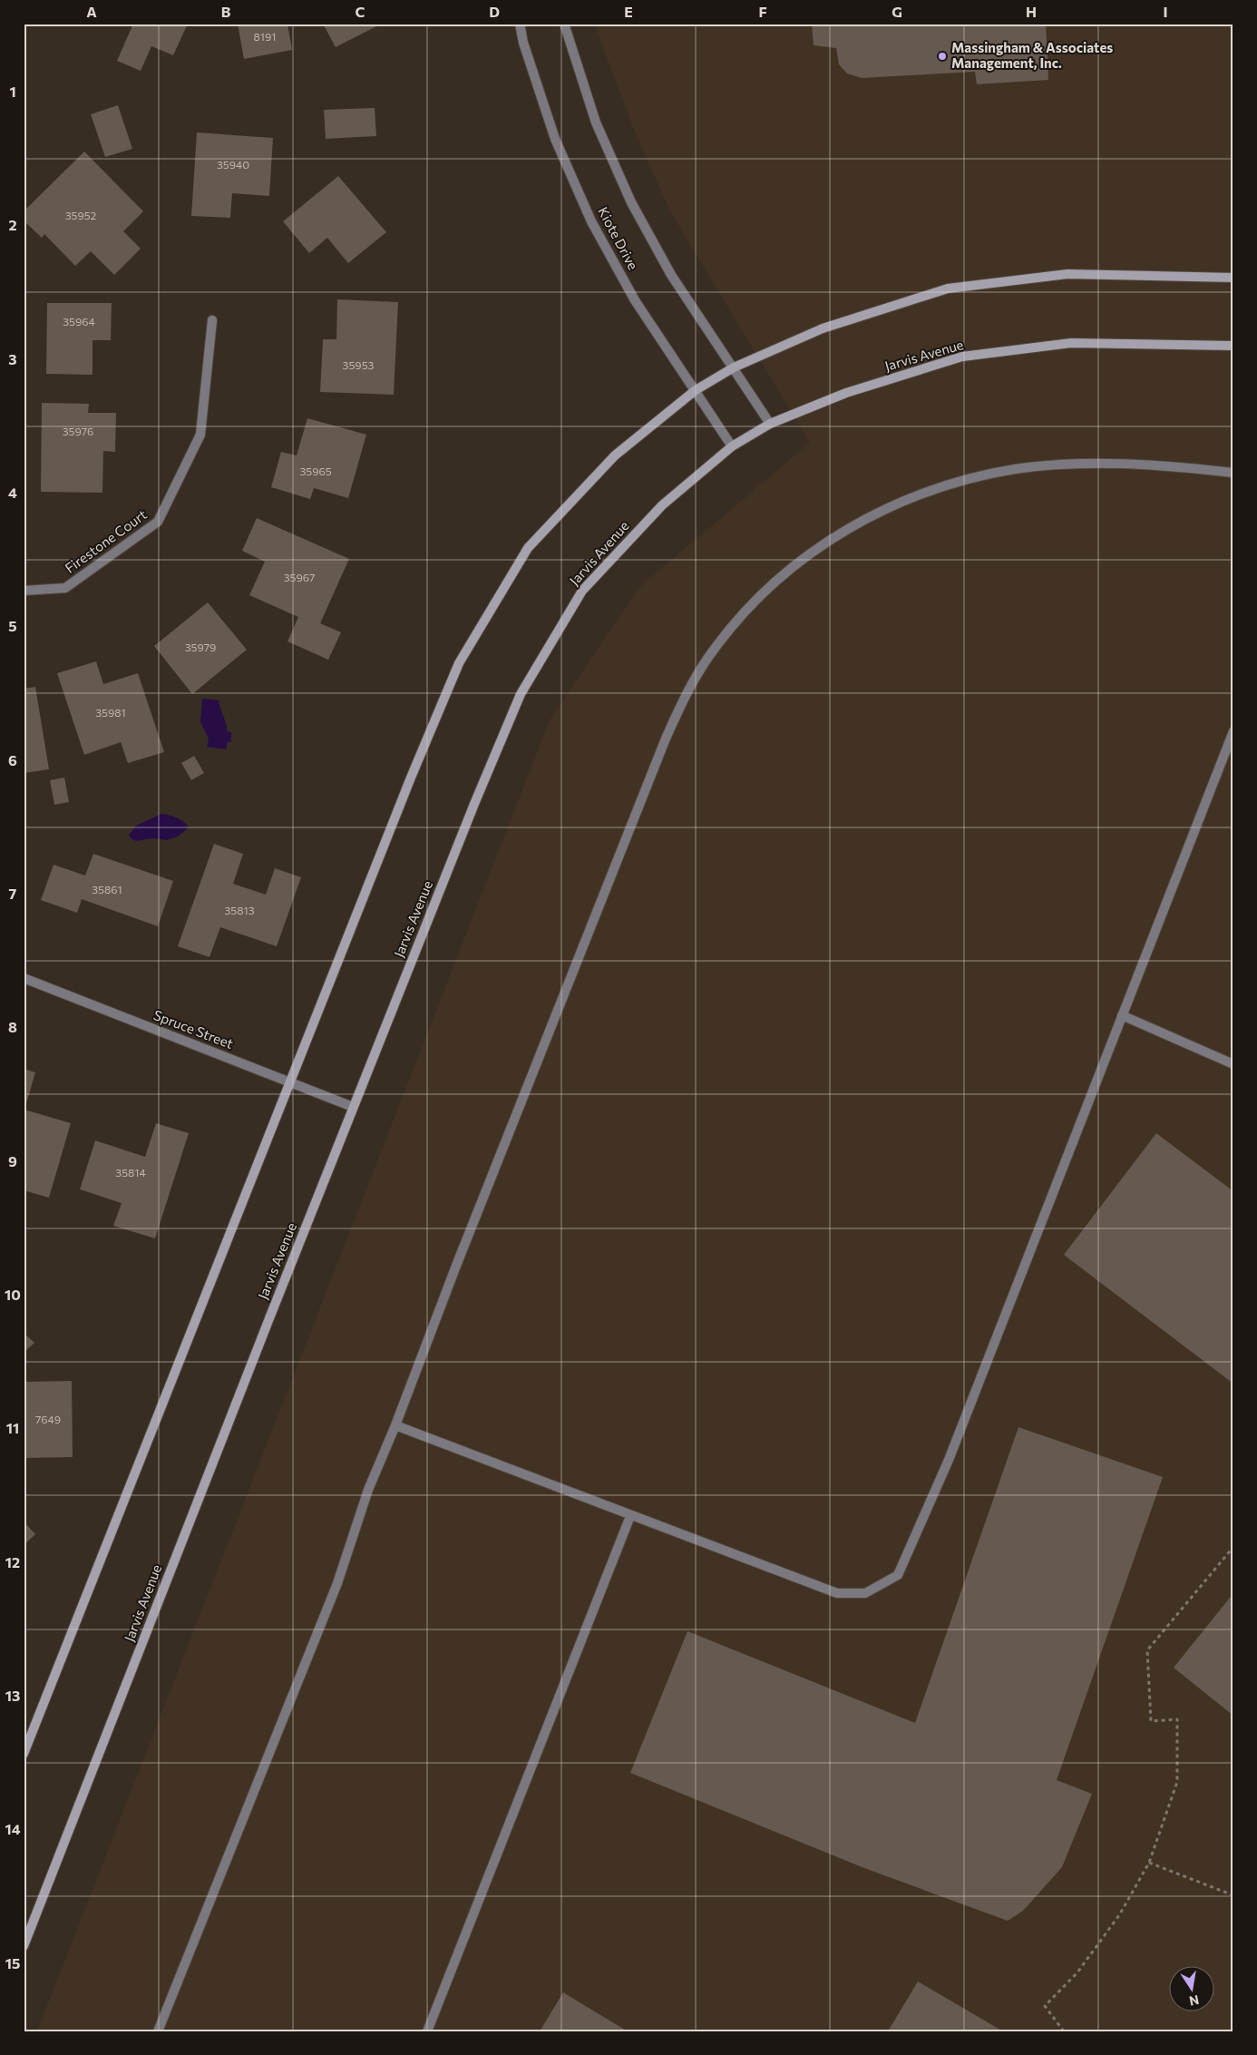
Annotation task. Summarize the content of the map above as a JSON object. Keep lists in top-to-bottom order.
{
  "streets": {
    "main road": ["Jarvis Avenue"],
    "street": ["Kiote Drive", "Firestone Court", "Spruce Street"]
  },
  "crossings": [
    ["Kiote Drive", "Jarvis Avenue"],
    ["Jarvis Avenue", "Spruce Street"]
  ],
  "places": ["Massingham & Associates Management, Inc."],
  "house_numbers": [
    "8191",
    "35940",
    "35952",
    "35964",
    "35953",
    "35976",
    "35965",
    "35967",
    "35979",
    "35981",
    "35861",
    "35813",
    "35814",
    "7649"
  ],
  "north": "bottom",
  "grid": {
    "columns": [
      "A",
      "B",
      "C",
      "D",
      "E",
      "F",
      "G",
      "H",
      "I"
    ],
    "rows": [
      "1",
      "2",
      "3",
      "4",
      "5",
      "6",
      "7",
      "8",
      "9",
      "10",
      "11",
      "12",
      "13",
      "14",
      "15"
    ]
  }
}
